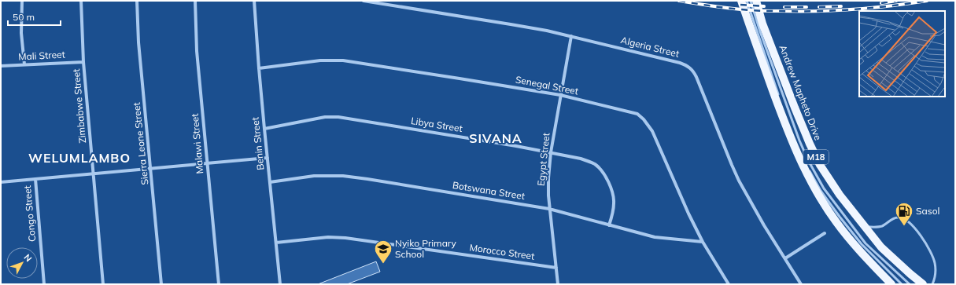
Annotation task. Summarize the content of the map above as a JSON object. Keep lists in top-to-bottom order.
{
  "streets": {
    "main road": ["Andrew Mapheto Drive", "M18"],
    "street": [
      "Algeria Street",
      "Mali Street",
      "Senegal Street",
      "Zimbabwe Street",
      "Libya Street",
      "Sierra Leone Street",
      "Malawi Street",
      "Benin Street",
      "Egypt Street",
      "Botswana Street",
      "Congo Street",
      "Morocco Street"
    ]
  },
  "crossings": [
    ["Algeria Street", "Egypt Street"],
    ["Mali Street", "Zimbabwe Street"],
    ["Senegal Street", "Benin Street"],
    ["Senegal Street", "Egypt Street"],
    ["Senegal Street", "Botswana Street"],
    ["Libya Street", "Benin Street"],
    ["Libya Street", "Egypt Street"],
    ["Libya Street", "Botswana Street"],
    ["Benin Street", "Botswana Street"],
    ["Benin Street", "Morocco Street"],
    ["Egypt Street", "Botswana Street"],
    ["Egypt Street", "Morocco Street"]
  ],
  "districts": ["SIVANA", "WELUMLAMBO"],
  "places": {
    "fuel station": ["Sasol"],
    "school or university": ["Nyiko Primary School"]
  },
  "scale_bar": "50 m",
  "north": "top right"
}
